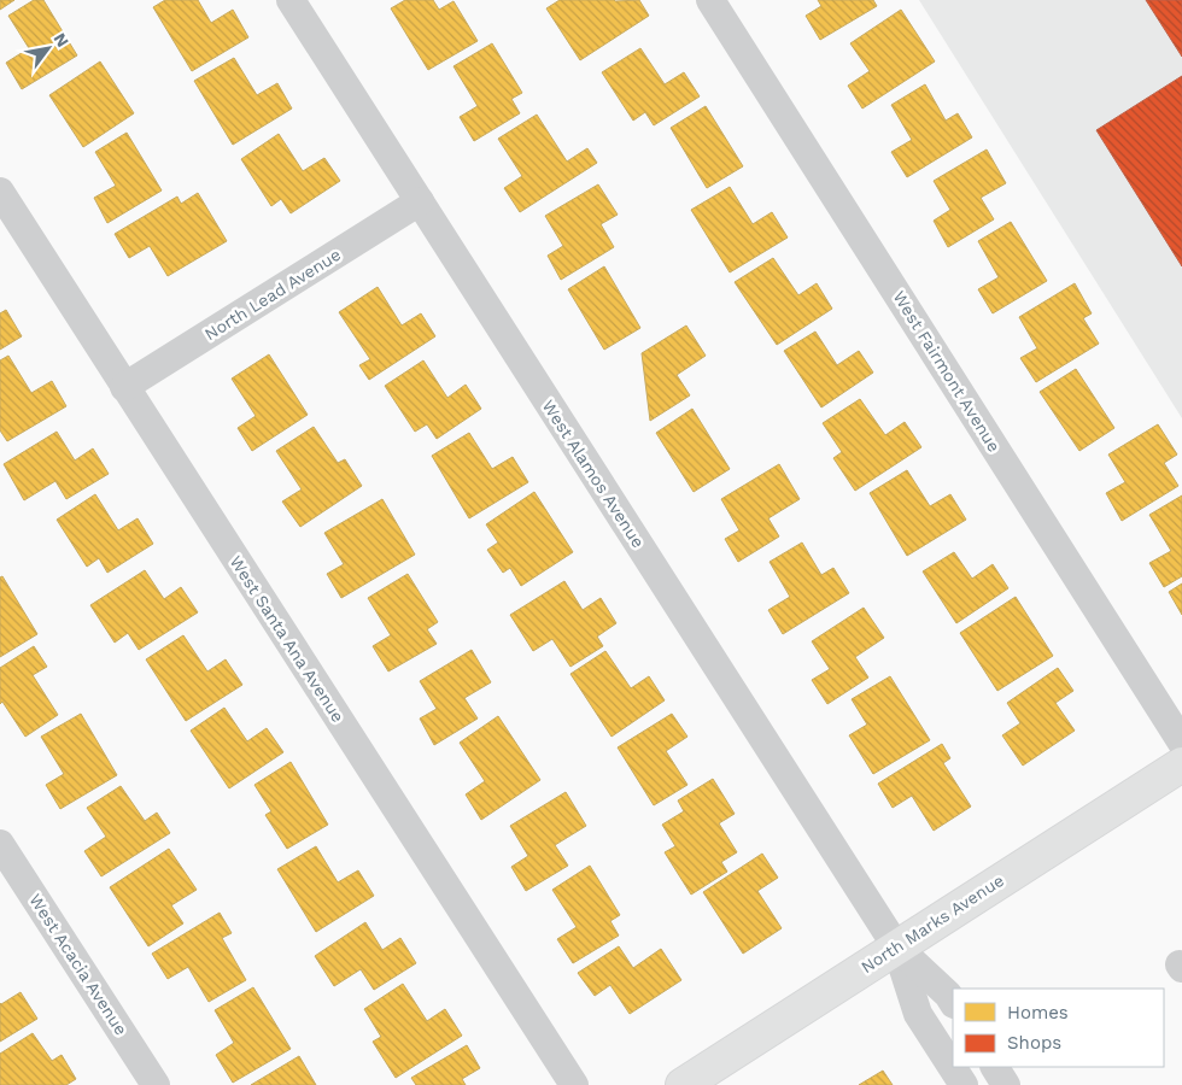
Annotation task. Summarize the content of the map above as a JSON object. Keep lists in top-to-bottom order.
{
  "streets": {
    "main road": ["North Marks Avenue"],
    "street": [
      "North Lead Avenue",
      "West Fairmont Avenue",
      "West Alamos Avenue",
      "West Santa Ana Avenue",
      "West Acacia Avenue"
    ]
  },
  "crossings": [
    ["North Lead Avenue", "West Alamos Avenue"],
    ["North Lead Avenue", "West Santa Ana Avenue"],
    ["West Alamos Avenue", "North Marks Avenue"]
  ],
  "legend": ["Homes", "Shops"],
  "north": "top right"
}
